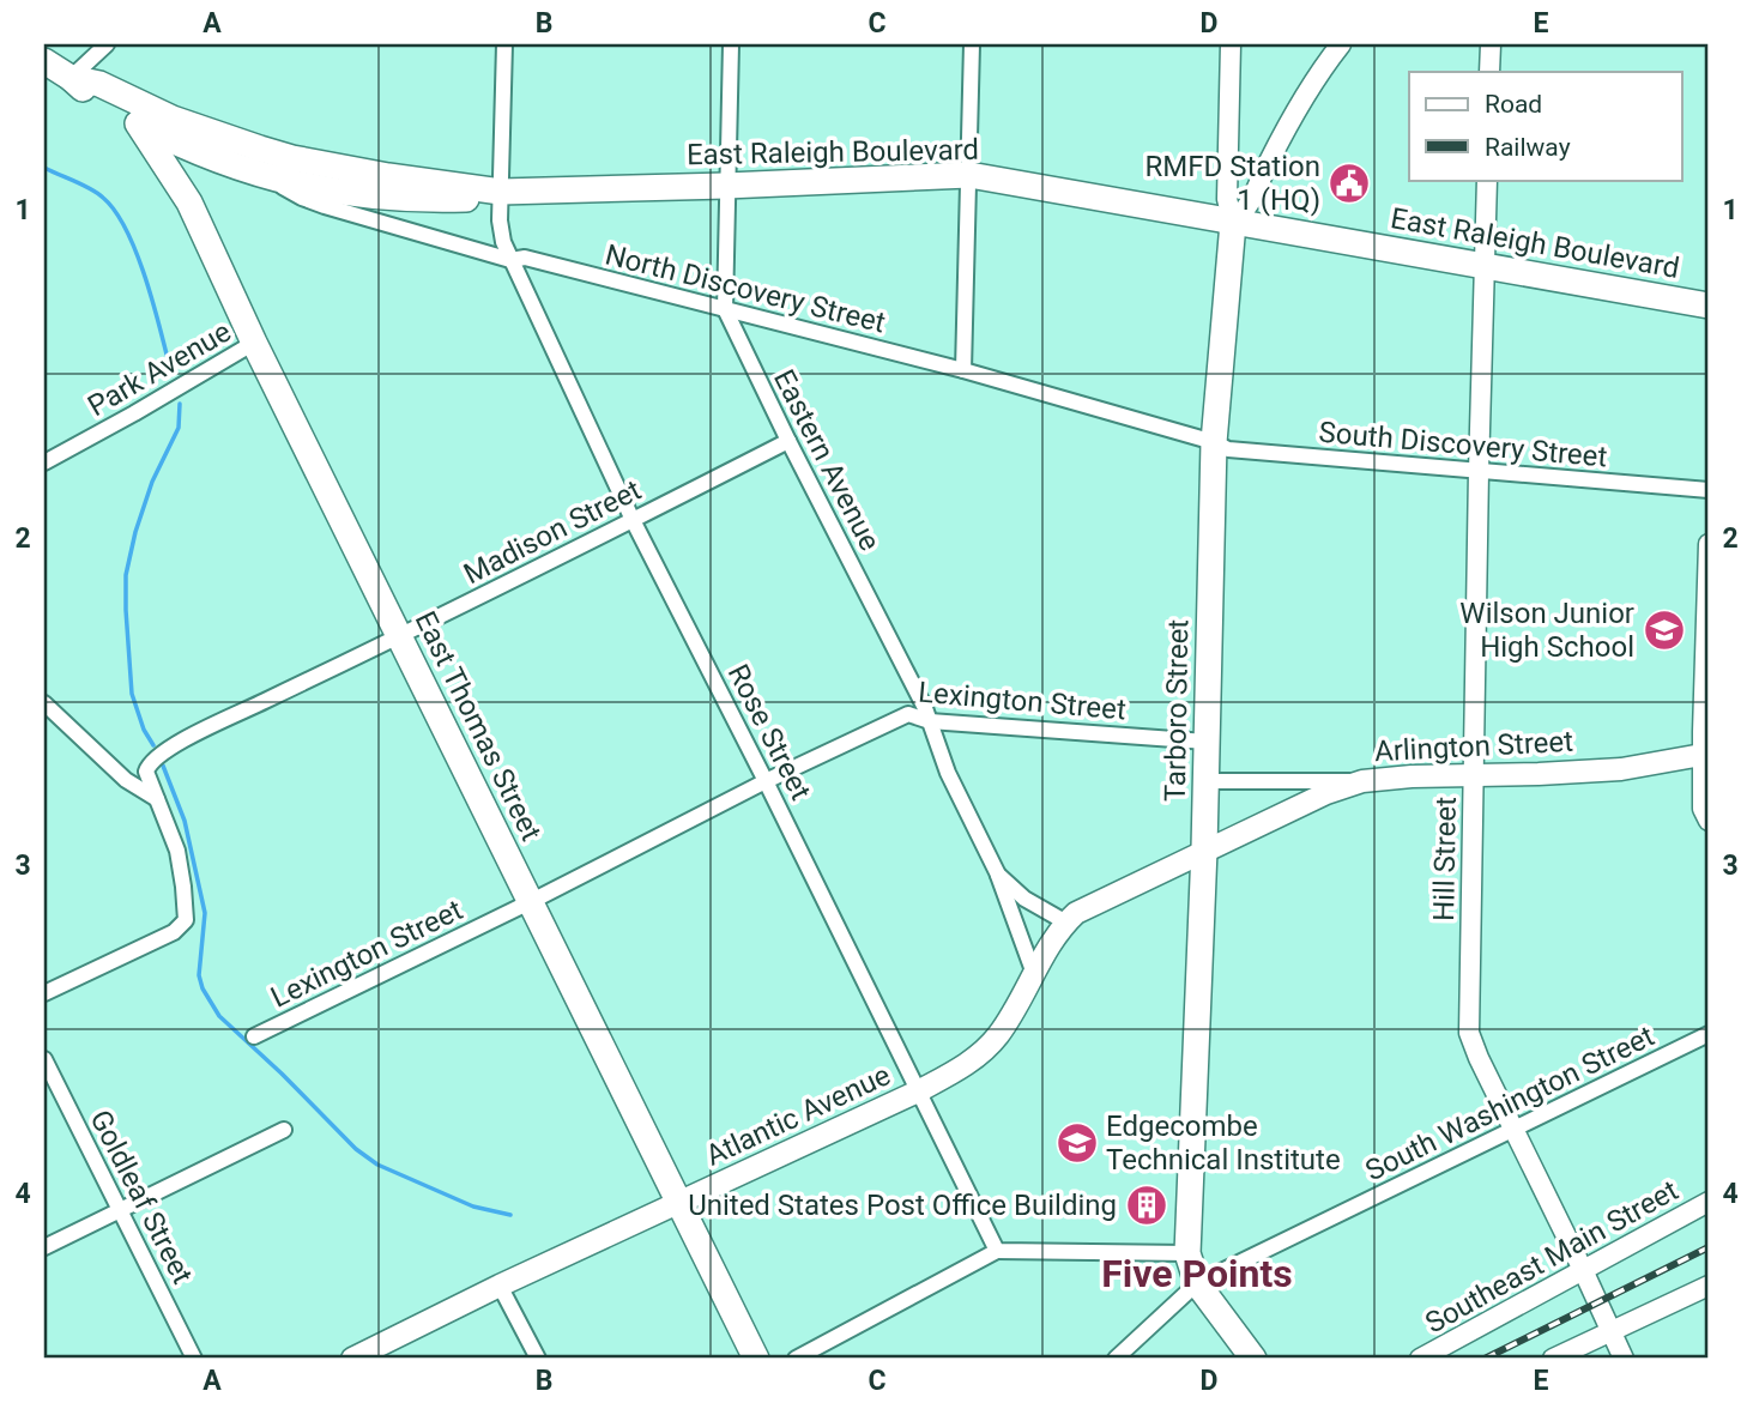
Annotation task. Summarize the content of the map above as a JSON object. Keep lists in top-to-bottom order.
{
  "streets": {
    "main road": [
      "East Raleigh Boulevard",
      "Tarboro Street",
      "East Thomas Street",
      "Arlington Street",
      "Atlantic Avenue"
    ],
    "street": [
      "North Discovery Street",
      "Park Avenue",
      "South Discovery Street",
      "Eastern Avenue",
      "Madison Street",
      "Lexington Street",
      "Rose Street",
      "Hill Street",
      "South Washington Street",
      "Goldleaf Street",
      "Southeast Main Street"
    ]
  },
  "crossings": [
    ["East Raleigh Boulevard", "North Discovery Street"],
    ["East Raleigh Boulevard", "Eastern Avenue"],
    ["East Raleigh Boulevard", "Tarboro Street"],
    ["East Raleigh Boulevard", "East Thomas Street"],
    ["East Raleigh Boulevard", "Rose Street"],
    ["East Raleigh Boulevard", "Hill Street"],
    ["North Discovery Street", "South Discovery Street"],
    ["North Discovery Street", "Eastern Avenue"],
    ["North Discovery Street", "Tarboro Street"],
    ["North Discovery Street", "Rose Street"],
    ["Park Avenue", "East Thomas Street"],
    ["South Discovery Street", "Tarboro Street"],
    ["South Discovery Street", "Hill Street"],
    ["Eastern Avenue", "Madison Street"],
    ["Eastern Avenue", "Lexington Street"],
    ["Eastern Avenue", "Atlantic Avenue"],
    ["Madison Street", "East Thomas Street"],
    ["Madison Street", "Rose Street"],
    ["Lexington Street", "Tarboro Street"],
    ["Lexington Street", "East Thomas Street"],
    ["Lexington Street", "Rose Street"],
    ["Tarboro Street", "Arlington Street"],
    ["Tarboro Street", "South Washington Street"],
    ["Tarboro Street", "Atlantic Avenue"],
    ["East Thomas Street", "Atlantic Avenue"],
    ["Rose Street", "Atlantic Avenue"],
    ["Arlington Street", "Hill Street"],
    ["Arlington Street", "Atlantic Avenue"],
    ["Hill Street", "South Washington Street"],
    ["Hill Street", "Southeast Main Street"]
  ],
  "districts": ["Five Points"],
  "places": {
    "public building": ["RMFD Station 1 (HQ)"],
    "school or university": ["Wilson Junior High School", "Edgecombe Technical Institute"],
    "building": ["United States Post Office Building"]
  },
  "legend": ["Road", "Railway"],
  "grid": {
    "columns": [
      "A",
      "B",
      "C",
      "D",
      "E"
    ],
    "rows": [
      "1",
      "2",
      "3",
      "4"
    ]
  }
}
